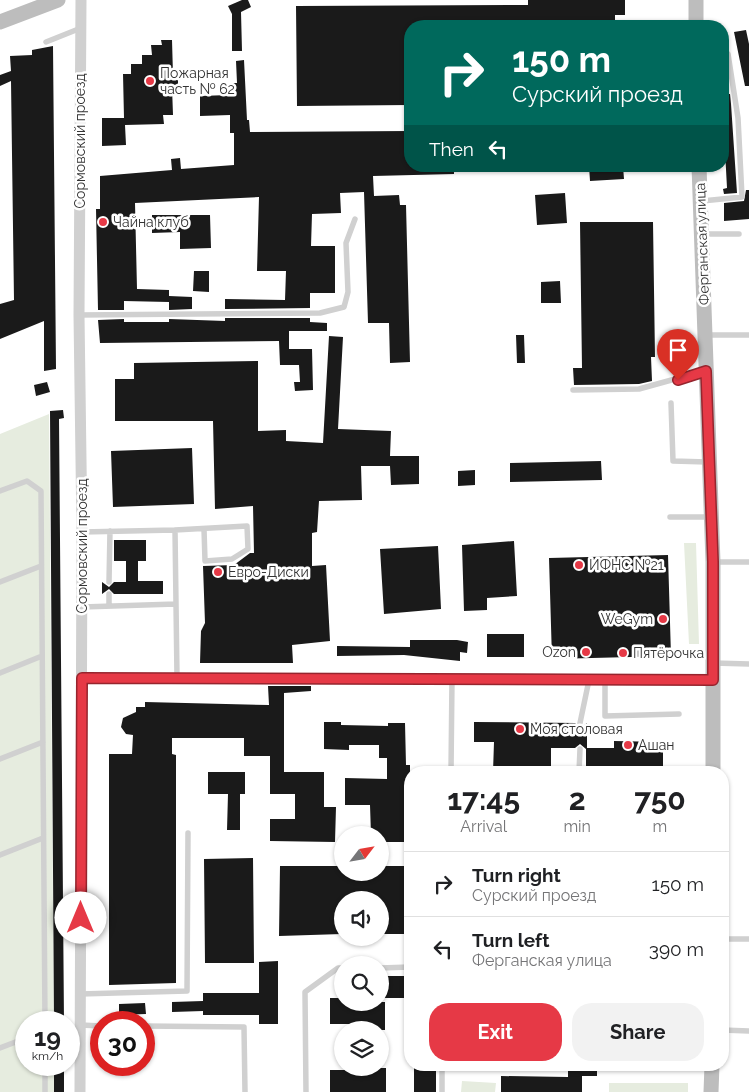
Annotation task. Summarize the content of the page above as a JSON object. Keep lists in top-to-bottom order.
{
  "streets": {
    "street": ["Сормовский проезд", "Ферганская улица"]
  },
  "places": [
    "Пожарная часть № 62",
    "Чайна клуб",
    "ИФНС №21",
    "Евро-Диски",
    "WeGym",
    "Ozon",
    "Пятёрочка",
    "Моя столовая",
    "Ашан"
  ],
  "north": "top right",
  "page": {
    "turn": ["150 m", "Сурский проезд"],
    "then": "Then",
    "eta": [
      "17:45",
      "Arrival",
      "2",
      "min",
      "750",
      "m"
    ],
    "list": [
      {
        "name": "Turn right",
        "note": "Сурский проезд",
        "value": "150 m"
      },
      {
        "name": "Turn left",
        "note": "Ферганская улица",
        "value": "390 m"
      }
    ],
    "buttons": ["Exit", "Share"],
    "speed": "19 km/h",
    "limit": "30"
  }
}
